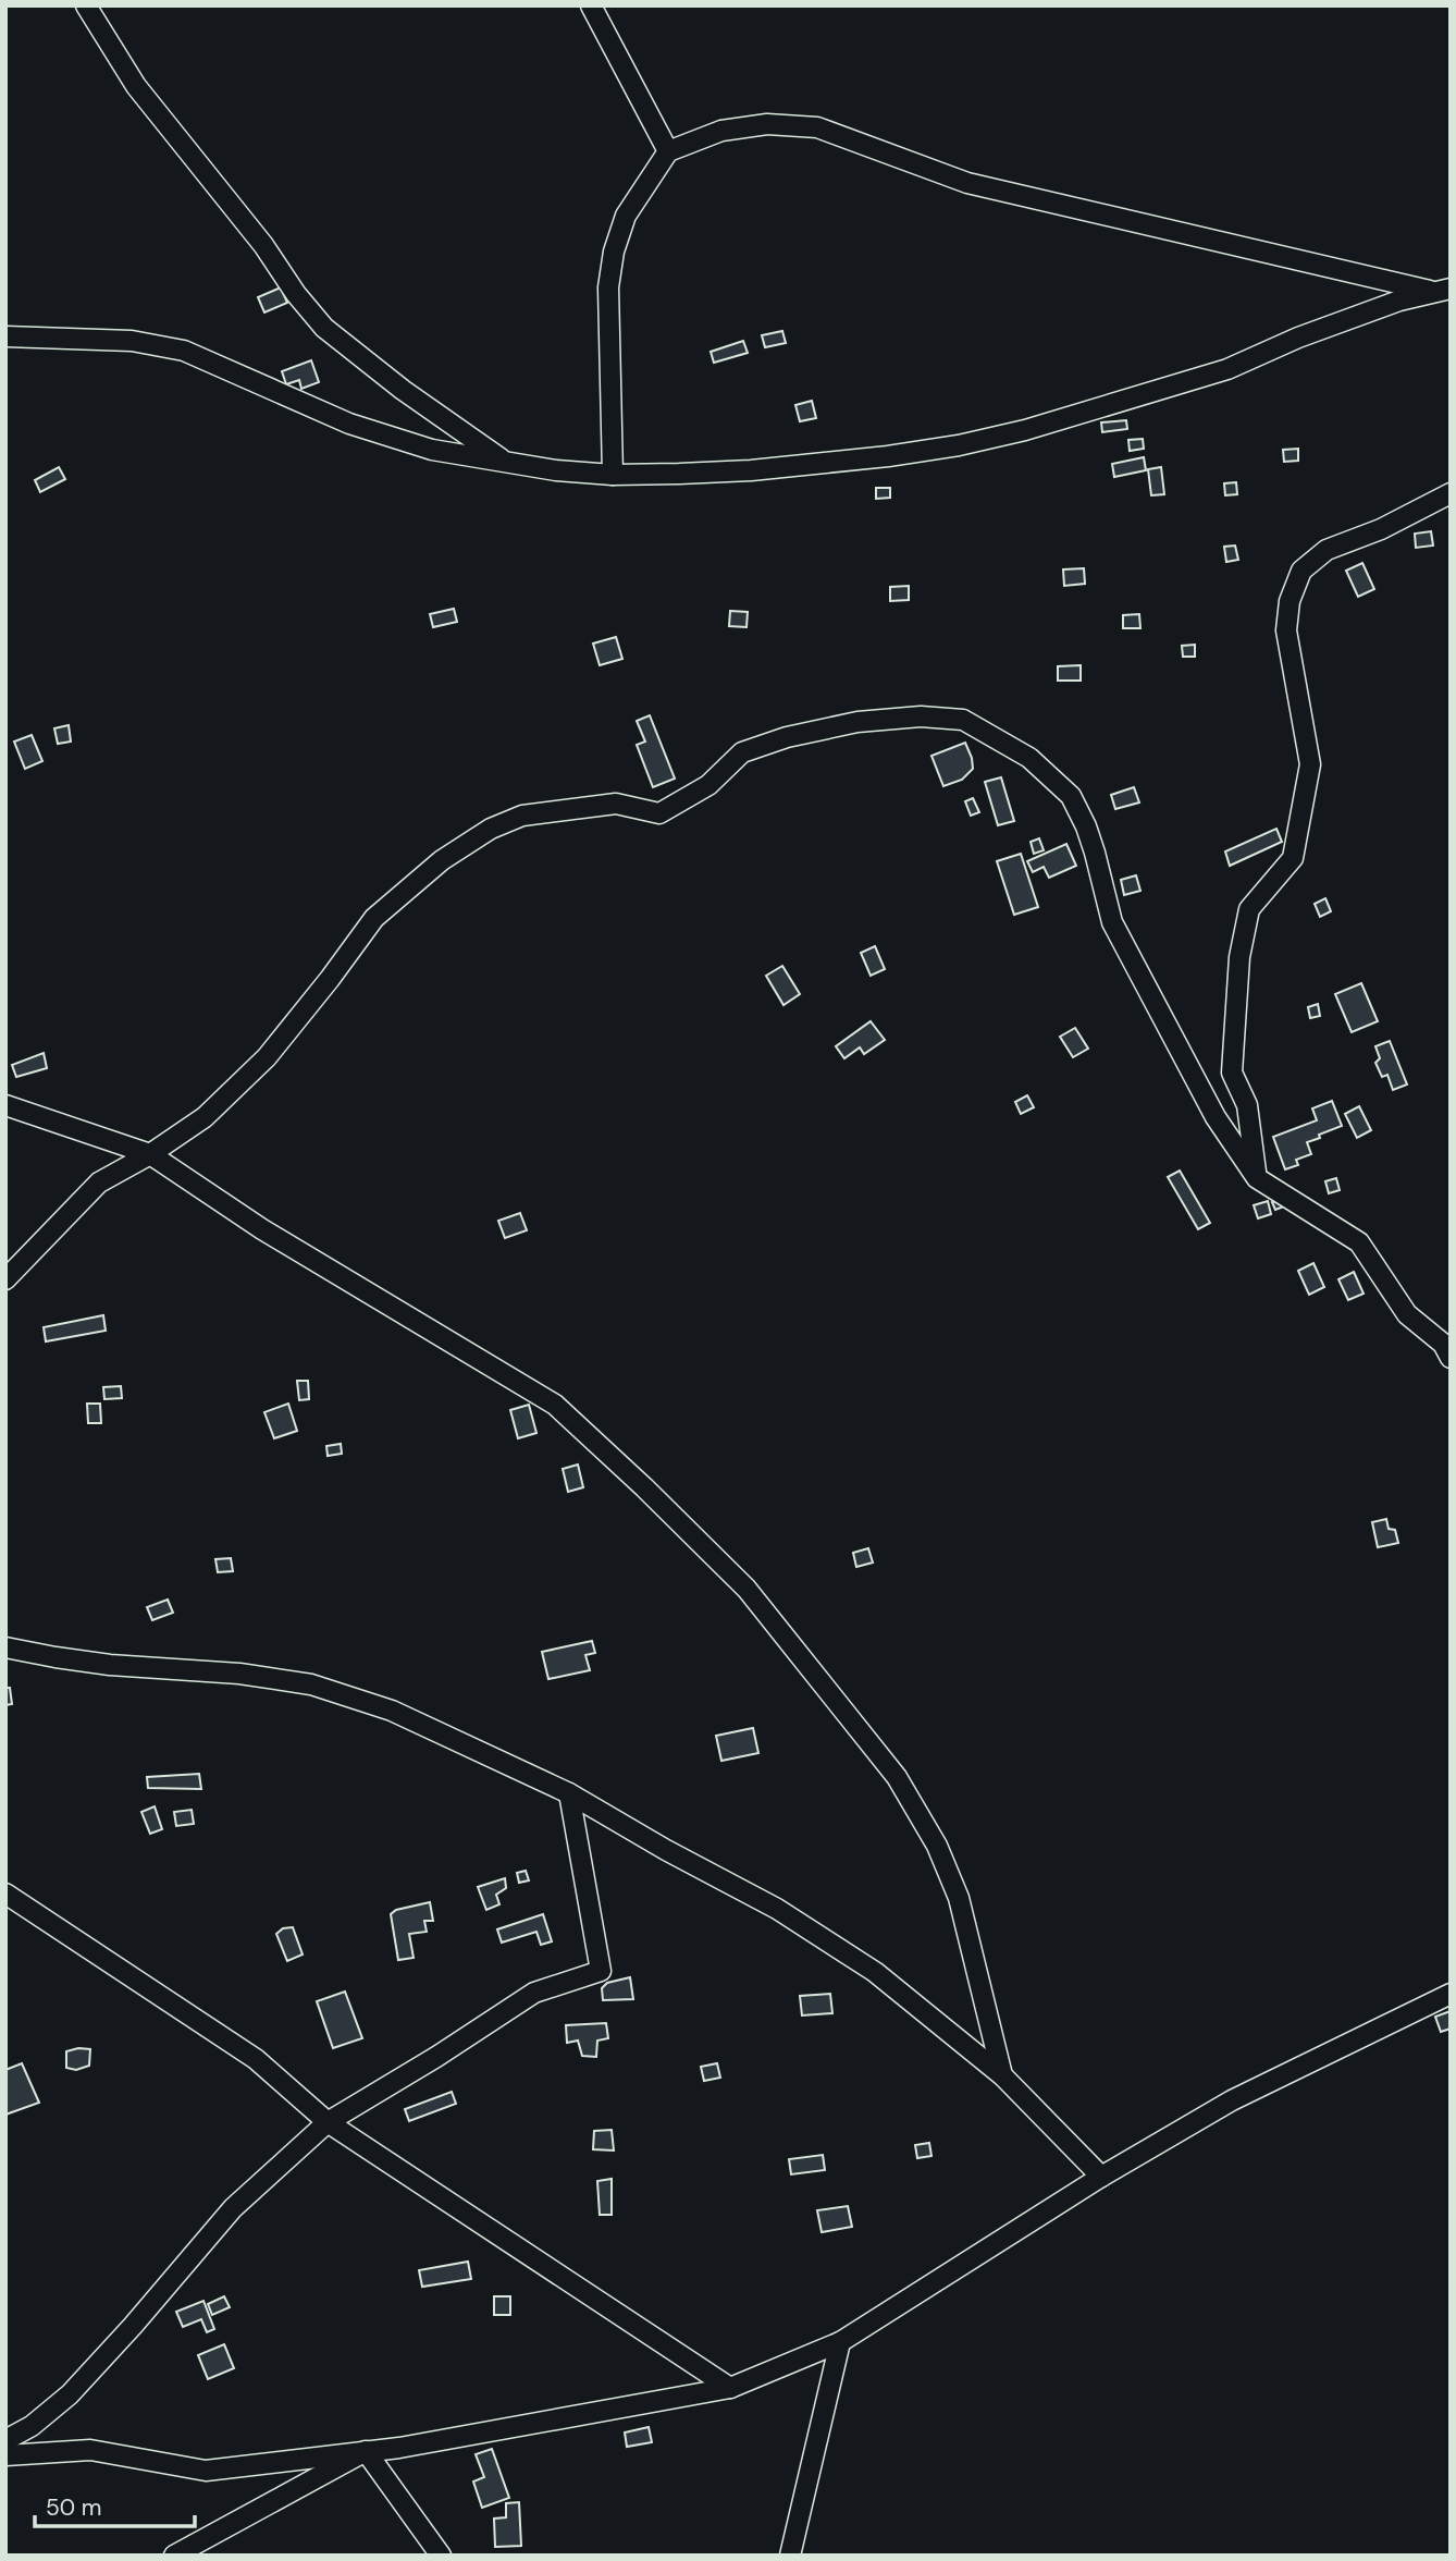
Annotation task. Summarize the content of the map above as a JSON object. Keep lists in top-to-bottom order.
{
  "scale_bar": "50 m"
}
